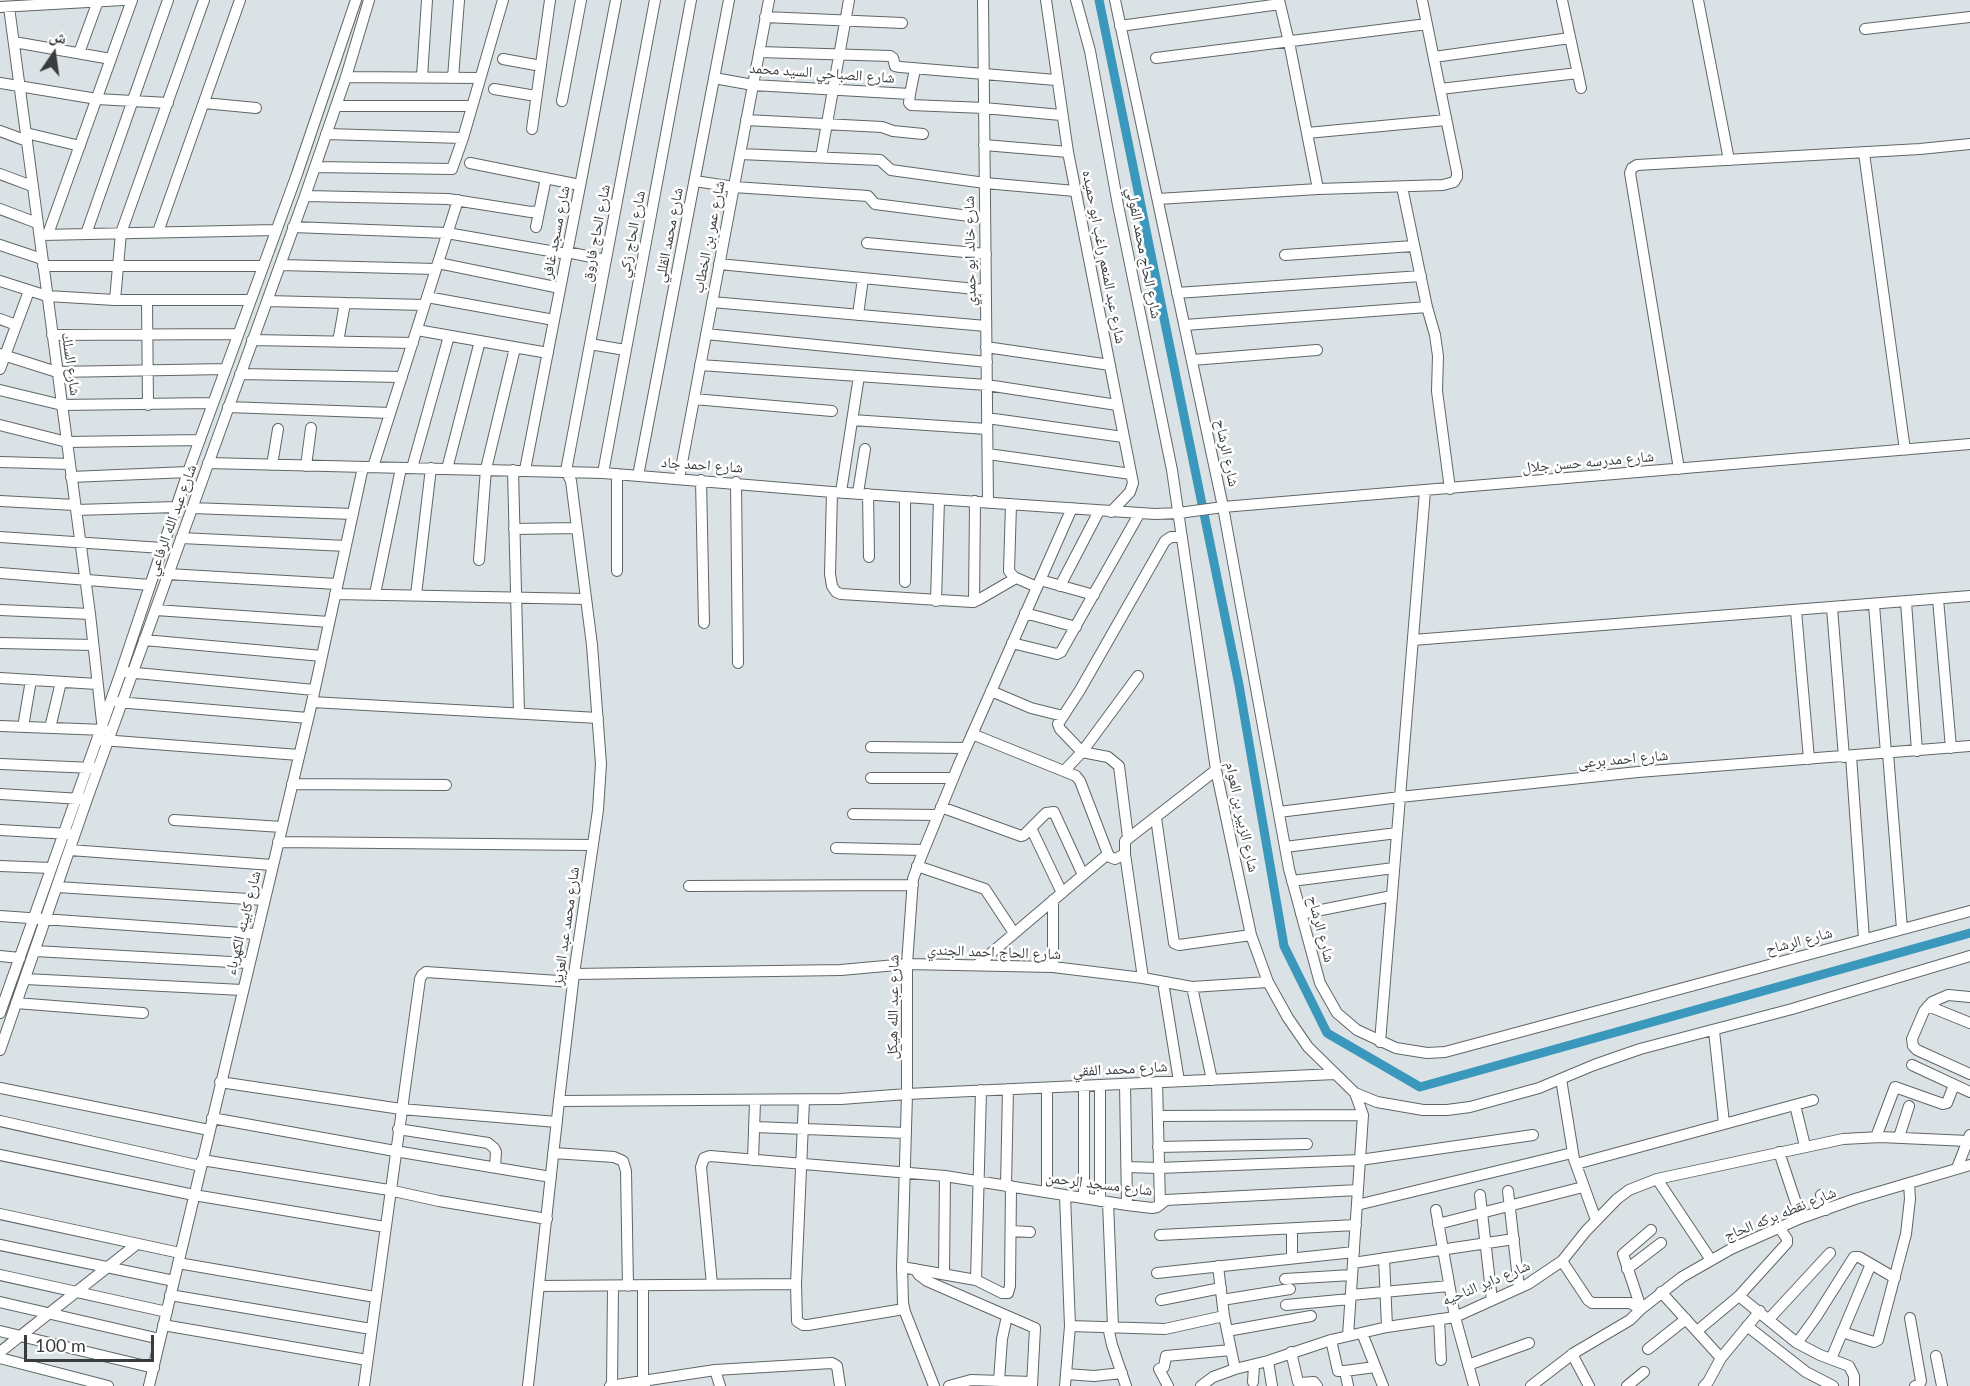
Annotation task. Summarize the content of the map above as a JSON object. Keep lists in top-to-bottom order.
{
  "streets": {
    "street": [
      "شارع الصباحي السيد محمد",
      "شارع مسجد غافر",
      "شارع الحاج فاروق",
      "شارع الحاج زكي",
      "شارع محمد القللي",
      "شارع عمر بن الخطاب",
      "شارع خالد ابو حمدي",
      "شارع الحاج محمد الفولي",
      "شارع عبد المنعم راغب ابو حميده",
      "شارع السلك",
      "شارع الرشاح",
      "شارع مدرسه حسن جلال",
      "شارع احمد جاد",
      "شارع عبد الله الرفاعي",
      "شارع احمد برعى",
      "شارع الزبير بن العوام",
      "شارع كابينه الكهرباء",
      "شارع محمد عبد العزيز",
      "شارع الحاج احمد الجندي",
      "شارع عبد الله هيكل",
      "شارع محمد الفقي",
      "شارع مسجد الرحمن",
      "شارع نقطه بركه الحاج",
      "شارع داير الناحيه"
    ]
  },
  "crossings": [
    ["شارع الصباحي السيد محمد", "شارع محمد القللي"],
    ["شارع الصباحي السيد محمد", "شارع عمر بن الخطاب"],
    ["شارع الصباحي السيد محمد", "شارع خالد ابو حمدي"],
    ["شارع الصباحي السيد محمد", "شارع عبد المنعم راغب ابو حميده"],
    ["شارع مسجد غافر", "شارع احمد جاد"],
    ["شارع الحاج فاروق", "شارع احمد جاد"],
    ["شارع الحاج فاروق", "شارع محمد عبد العزيز"],
    ["شارع الحاج زكي", "شارع احمد جاد"],
    ["شارع محمد القللي", "شارع احمد جاد"],
    ["شارع عمر بن الخطاب", "شارع احمد جاد"],
    ["شارع خالد ابو حمدي", "شارع احمد جاد"],
    ["شارع الحاج محمد الفولي", "شارع احمد جاد"],
    ["شارع الحاج محمد الفولي", "شارع الزبير بن العوام"],
    ["شارع السلك", "شارع عبد الله الرفاعي"],
    ["شارع الرشاح", "شارع مدرسه حسن جلال"],
    ["شارع الرشاح", "شارع احمد برعى"],
    ["شارع مدرسه حسن جلال", "شارع احمد جاد"],
    ["شارع احمد جاد", "شارع عبد الله الرفاعي"],
    ["شارع احمد جاد", "شارع الزبير بن العوام"],
    ["شارع احمد جاد", "شارع كابينه الكهرباء"],
    ["شارع احمد جاد", "شارع محمد عبد العزيز"],
    ["شارع احمد جاد", "شارع عبد الله هيكل"],
    ["شارع الزبير بن العوام", "شارع الحاج احمد الجندي"],
    ["شارع الزبير بن العوام", "شارع محمد الفقي"],
    ["شارع محمد عبد العزيز", "شارع الحاج احمد الجندي"],
    ["شارع محمد عبد العزيز", "شارع محمد الفقي"],
    ["شارع الحاج احمد الجندي", "شارع عبد الله هيكل"],
    ["شارع عبد الله هيكل", "شارع محمد الفقي"],
    ["شارع عبد الله هيكل", "شارع مسجد الرحمن"]
  ],
  "scale_bar": "100 m",
  "north": "top"
}
